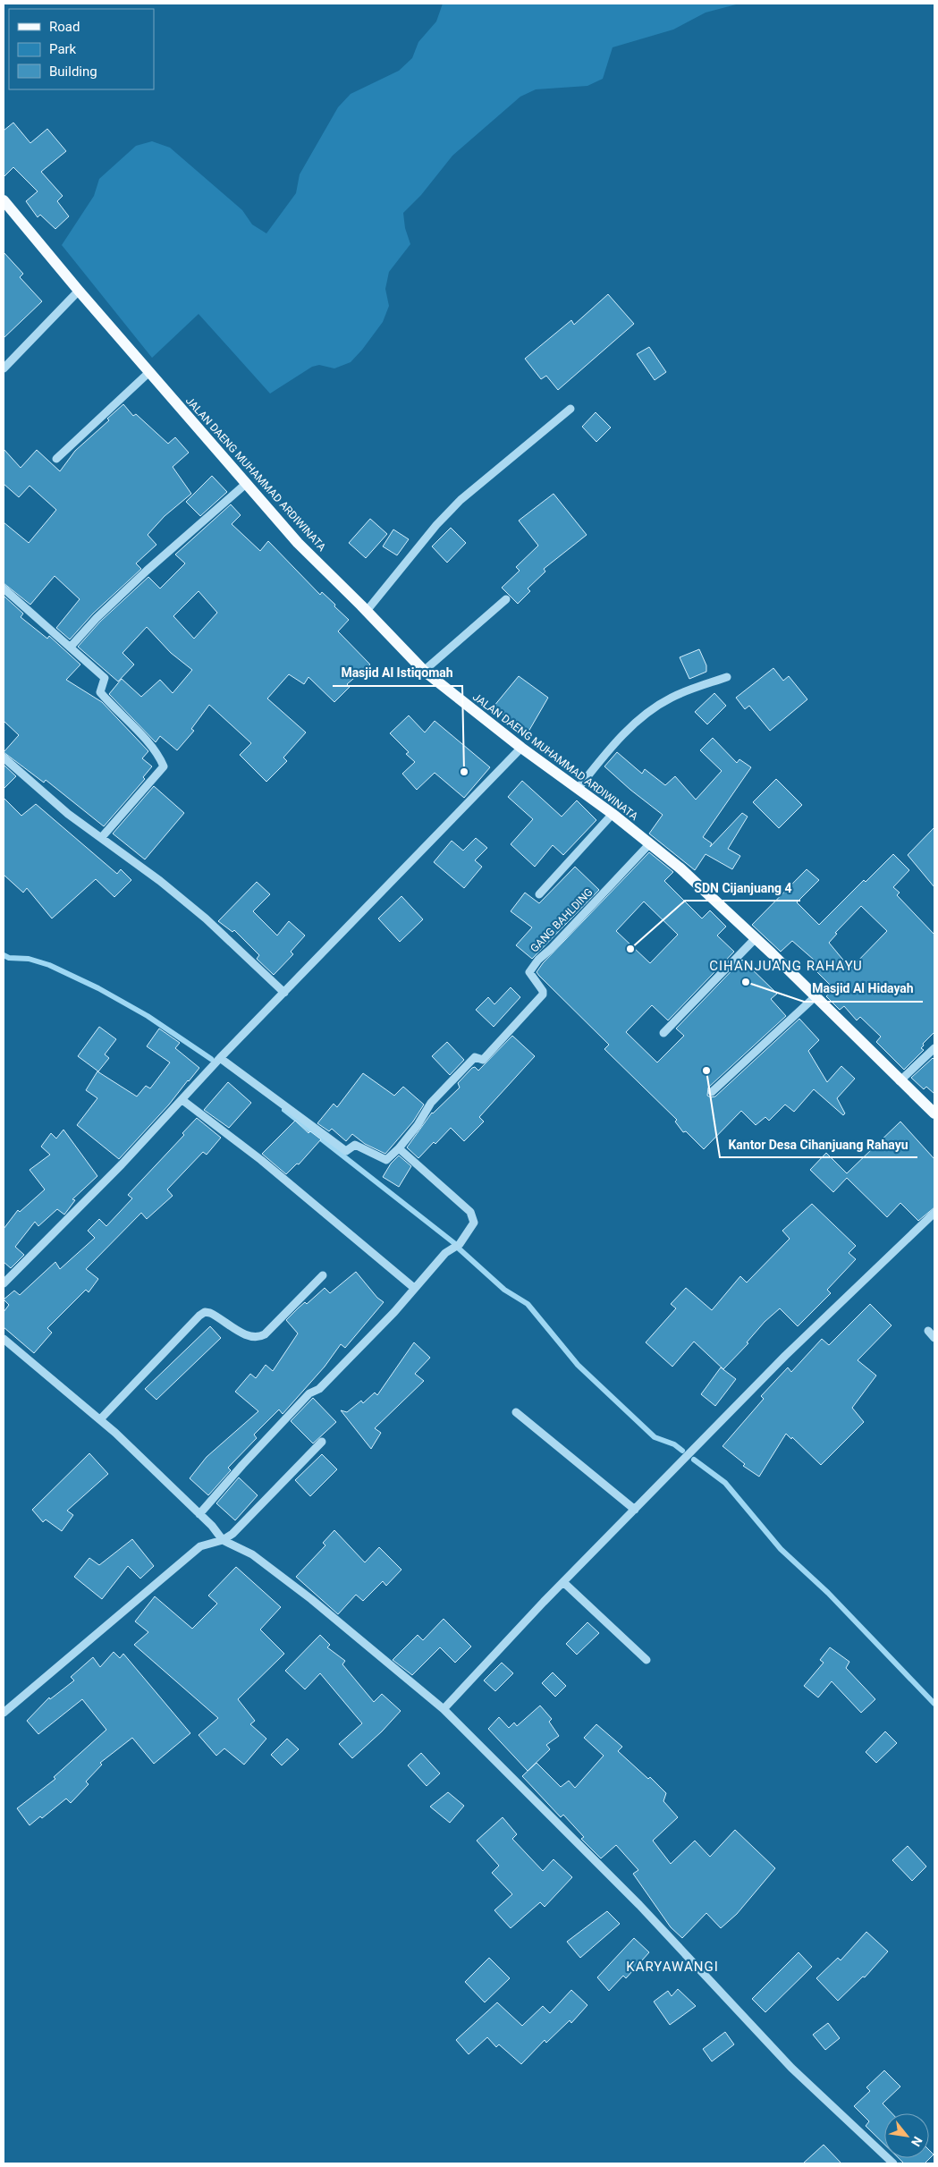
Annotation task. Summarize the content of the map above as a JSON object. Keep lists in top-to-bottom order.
{
  "streets": {
    "main road": ["JALAN DAENG MUHAMMAD ARDIWINATA"],
    "street": ["GANG BAHLDING"]
  },
  "crossings": [
    ["JALAN DAENG MUHAMMAD ARDIWINATA", "GANG BAHLDING"]
  ],
  "districts": ["CIHANJUANG RAHAYU", "KARYAWANGI"],
  "places": [
    "Masjid Al Istiqomah",
    "SDN Cijanjuang 4",
    "Masjid Al Hidayah",
    "Kantor Desa Cihanjuang Rahayu"
  ],
  "legend": ["Road", "Park", "Building"],
  "north": "bottom right"
}
